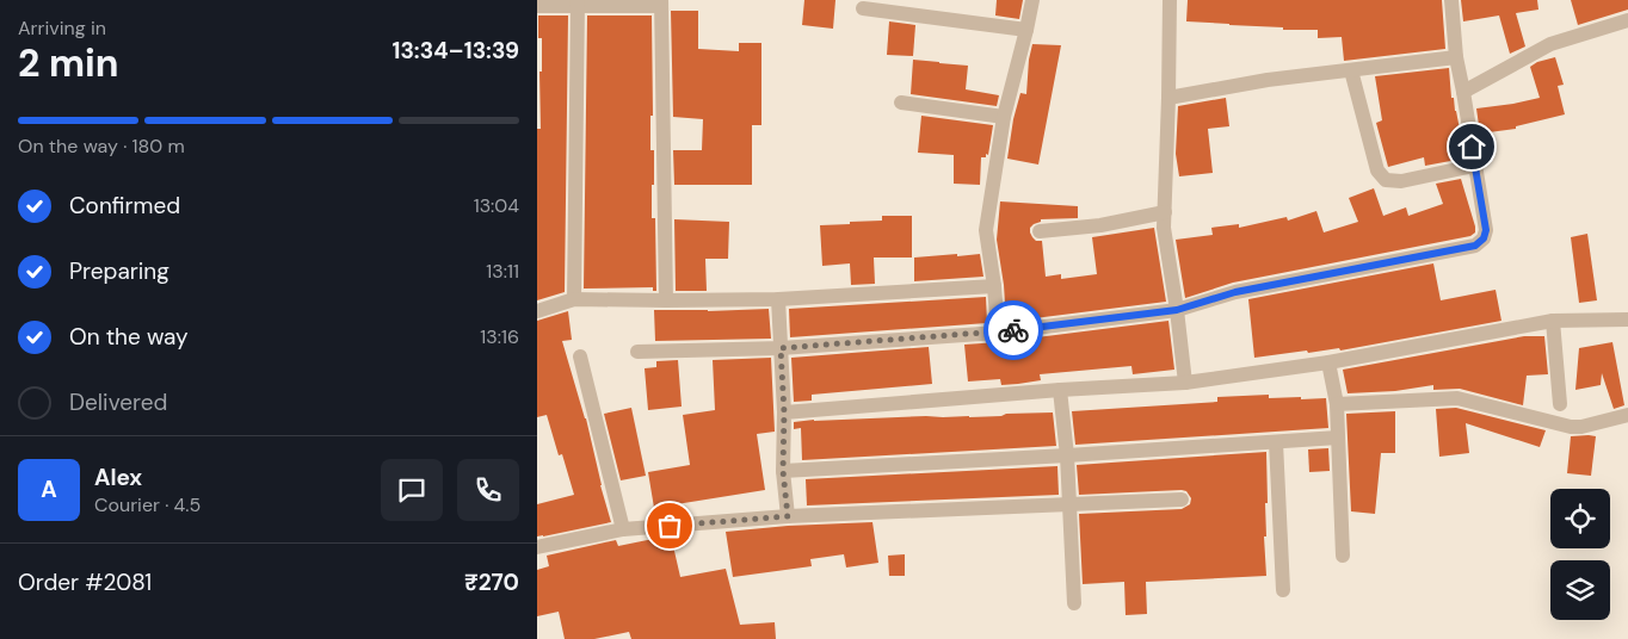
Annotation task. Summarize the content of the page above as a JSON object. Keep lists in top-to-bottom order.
{
  "page": {
    "heading": ["2 min", "Arriving in", "13:34–13:39"],
    "panel": [
      "Alex",
      "Courier · 4.5",
      "Order #2081",
      "₹270"
    ],
    "bar": "On the way · 180 m",
    "list": [
      ["Confirmed", "13:04"],
      ["Preparing", "13:11"],
      ["On the way", "13:16"],
      "Delivered"
    ],
    "round": "A"
  }
}
